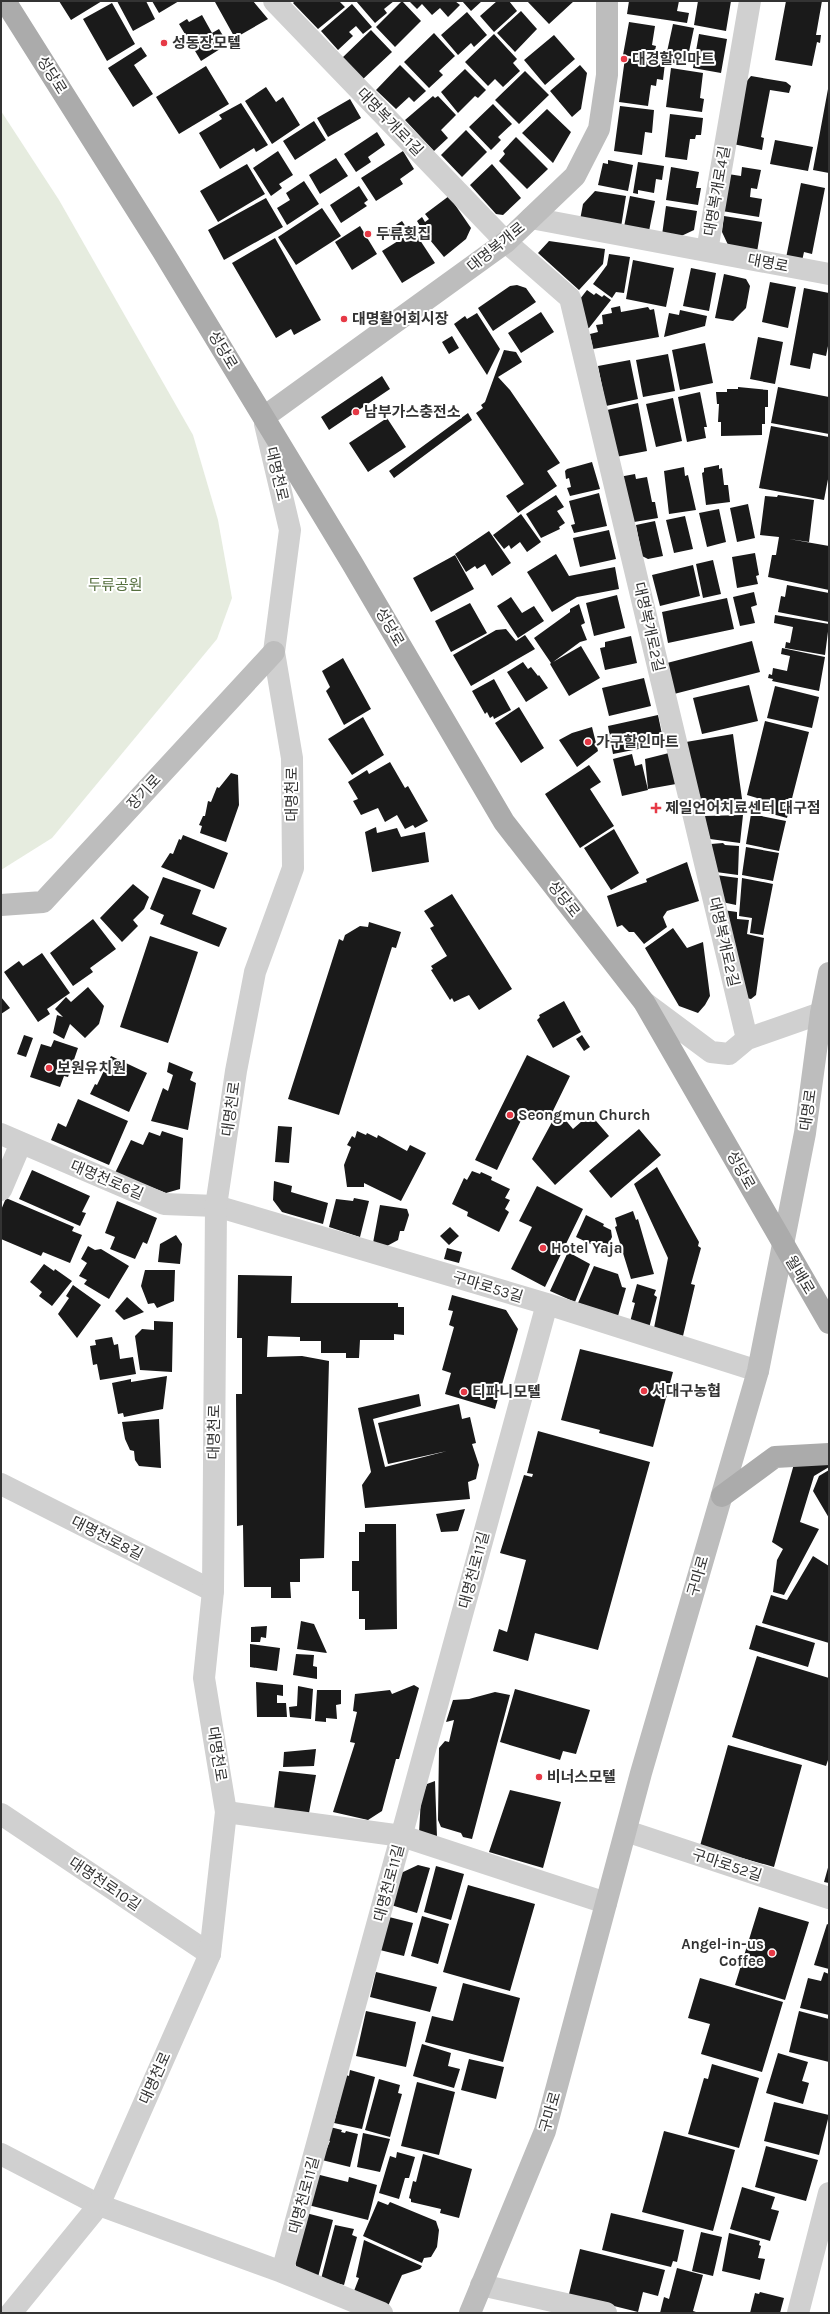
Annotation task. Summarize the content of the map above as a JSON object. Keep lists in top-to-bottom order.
{
  "streets": {
    "main road": [
      "성당로",
      "대명복개로",
      "대명로",
      "장기로",
      "월배로",
      "구마로"
    ],
    "street": [
      "대명복개로1길",
      "대명복개로4길",
      "대명천로",
      "대명복개로2길",
      "대명천로6길",
      "구마로53길",
      "대명천로8길",
      "대명천로11길",
      "구마로52길",
      "대명천로10길"
    ]
  },
  "crossings": [
    ["성당로", "대명복개로"],
    ["성당로", "대명로"],
    ["성당로", "대명천로"],
    ["성당로", "월배로"],
    ["성당로", "구마로"],
    ["대명복개로1길", "대명복개로"],
    ["대명복개로1길", "대명복개로2길"],
    ["대명복개로4길", "대명복개로"],
    ["대명복개로4길", "대명로"],
    ["대명복개로", "대명천로"],
    ["대명복개로", "대명복개로2길"],
    ["대명로", "월배로"],
    ["대명로", "구마로"],
    ["대명천로", "장기로"],
    ["대명천로", "대명천로6길"],
    ["대명천로", "구마로53길"],
    ["대명천로", "대명천로8길"],
    ["대명천로", "대명천로10길"],
    ["대명천로6길", "구마로53길"],
    ["월배로", "구마로"],
    ["구마로53길", "대명천로11길"],
    ["구마로53길", "구마로"],
    ["구마로", "구마로52길"]
  ],
  "parks": ["두류공원"],
  "places": {
    "other": [
      "성동장모텔",
      "대경할인마트",
      "두류횟집",
      "대명활어회시장",
      "남부가스충전소",
      "가구할인마트",
      "보원유치원",
      "Seongmun Church",
      "Hotel Yaja",
      "서대구농협",
      "티파니모텔",
      "비너스모텔",
      "Angel-in-us Coffee"
    ],
    "health": ["제일언어치료센터 대구점"]
  }
}
